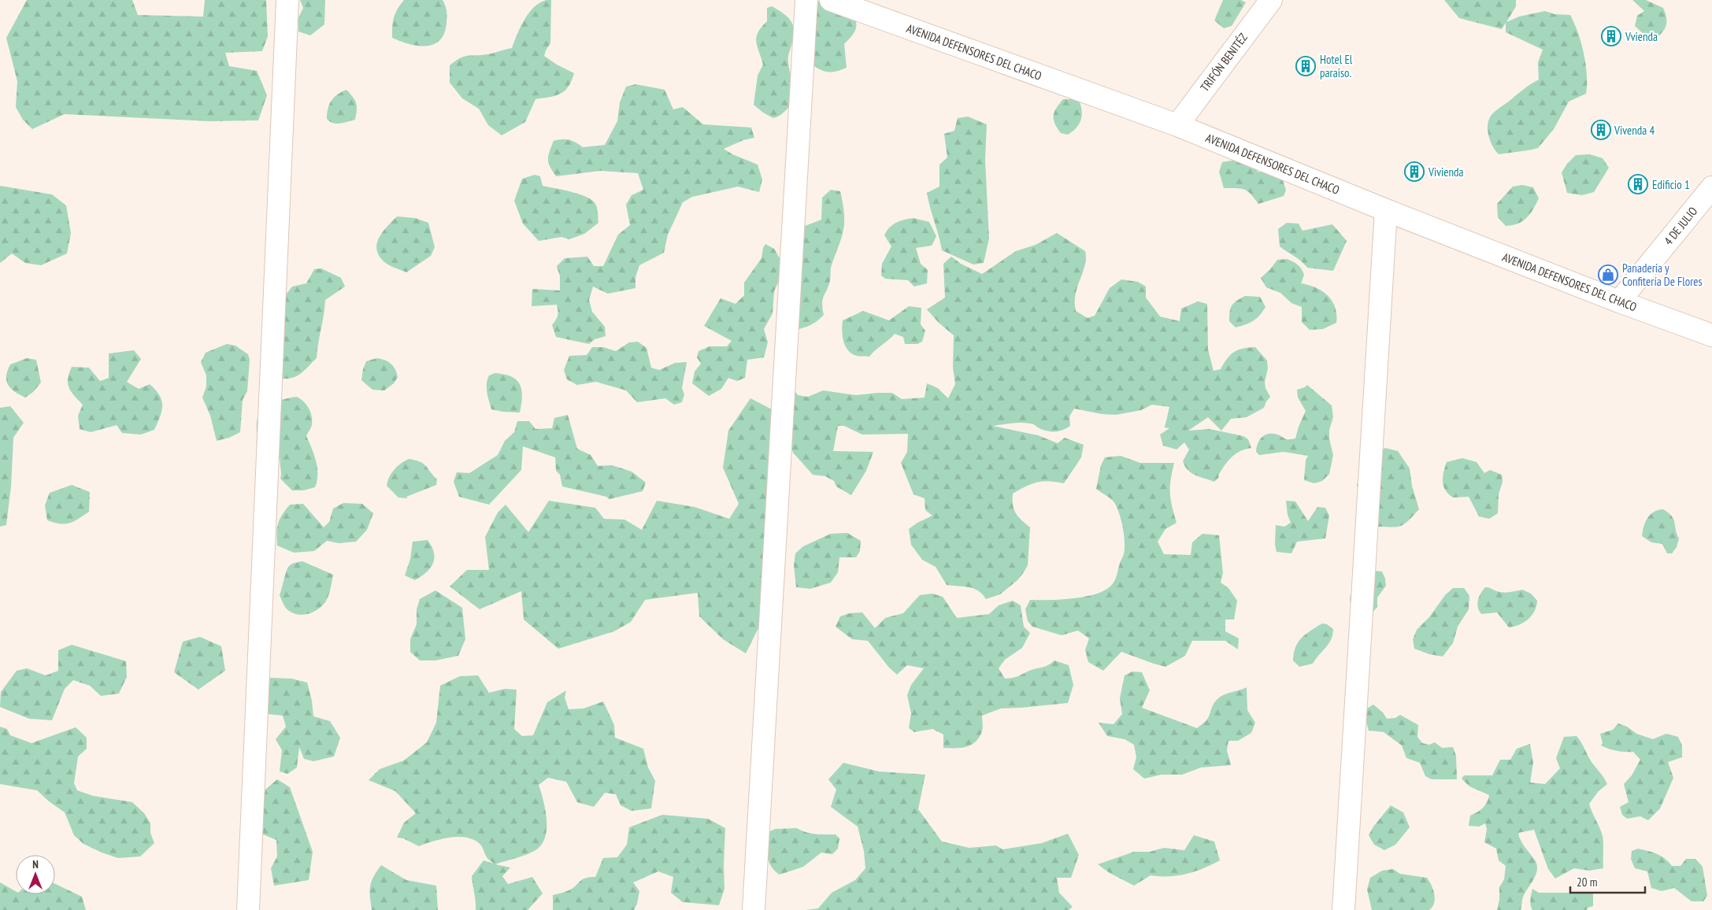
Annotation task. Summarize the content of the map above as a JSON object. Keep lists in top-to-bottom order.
{
  "streets": {
    "street": ["AVENIDA DEFENSORES DEL CHACO", "TRIFÓN BENITÉZ", "4 DE JULIO"]
  },
  "crossings": [
    ["AVENIDA DEFENSORES DEL CHACO", "TRIFÓN BENITÉZ"],
    ["AVENIDA DEFENSORES DEL CHACO", "4 DE JULIO"]
  ],
  "places": {
    "building": [
      "Vvienda",
      "Hotel El paraiso.",
      "Vivenda 4",
      "Vivienda",
      "Edificio 1"
    ],
    "shop": ["Panadería y Confitería De Flores"]
  },
  "scale_bar": "20 m",
  "north": "top"
}
